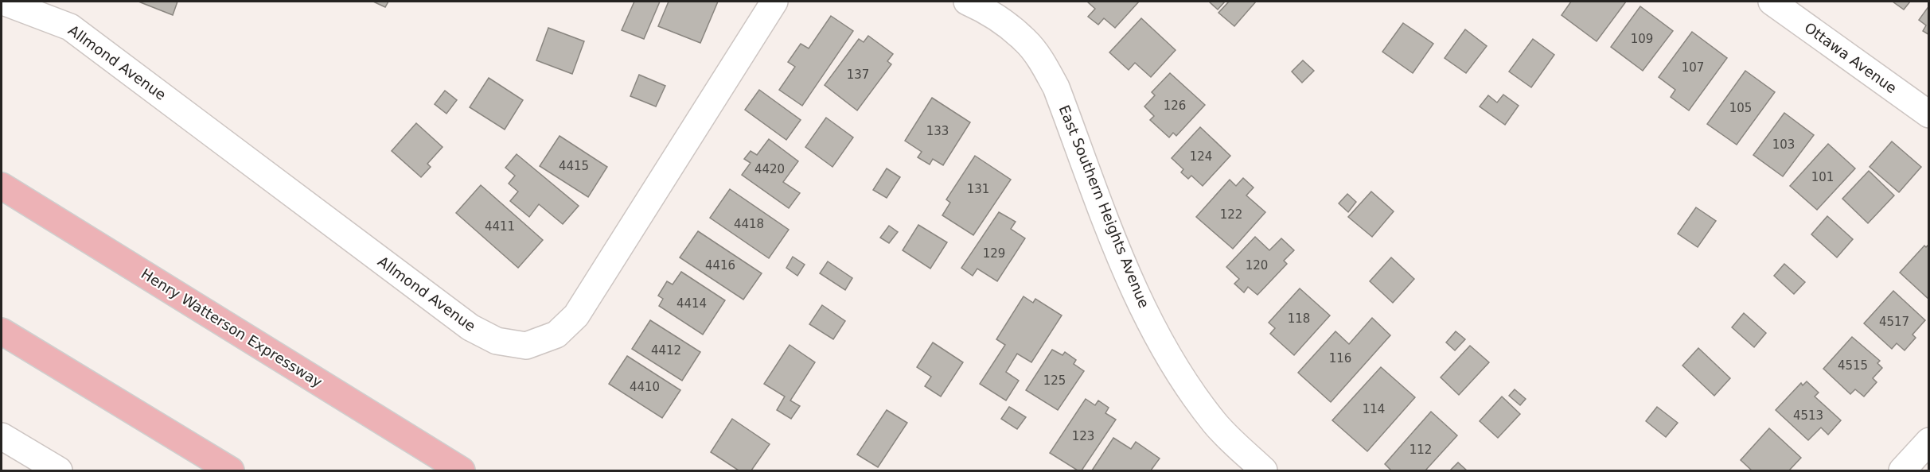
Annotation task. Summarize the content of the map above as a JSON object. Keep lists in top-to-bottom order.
{
  "streets": {
    "highway": ["Henry Watterson Expressway"],
    "street": ["Ottawa Avenue", "Allmond Avenue", "East Southern Heights Avenue"]
  },
  "house_numbers": [
    "109",
    "107",
    "137",
    "126",
    "105",
    "133",
    "103",
    "124",
    "4415",
    "4420",
    "101",
    "131",
    "122",
    "4418",
    "4411",
    "129",
    "4416",
    "120",
    "4414",
    "118",
    "4517",
    "4412",
    "116",
    "4515",
    "125",
    "4410",
    "114",
    "4513",
    "123",
    "112"
  ]
}
